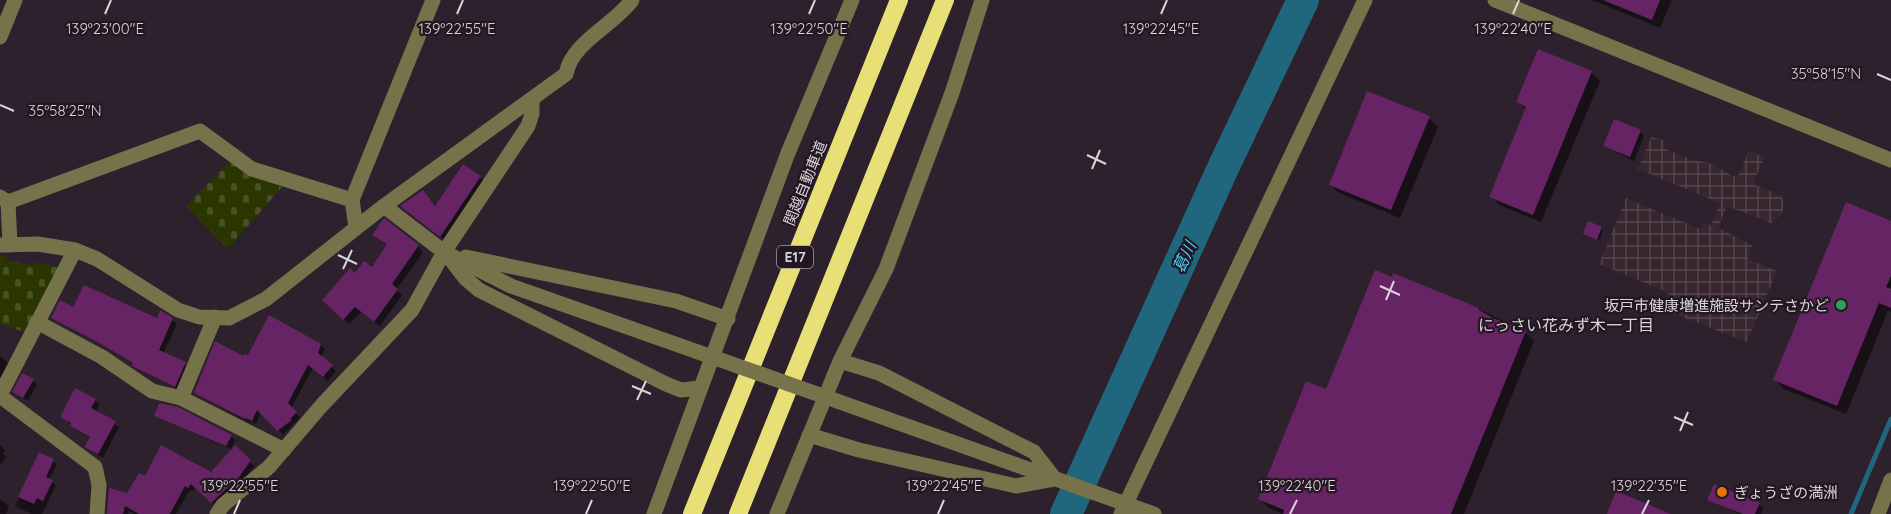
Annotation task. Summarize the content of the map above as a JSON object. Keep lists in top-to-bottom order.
{
  "streets": {
    "highway": ["関越自動車道", "E17"]
  },
  "districts": ["にっさい花みず木一丁目"],
  "water": ["葛川"],
  "places": ["坂戸市健康増進施設サンテさかど", "ぎょうざの満洲"],
  "coordinates": [
    "139°22'55\"E",
    "139°22'50\"E",
    "139°22'45\"E",
    "139°22'40\"E",
    "139°23'00\"E",
    "35°58'15\"N",
    "35°58'25\"N",
    "139°22'35\"E"
  ]
}
